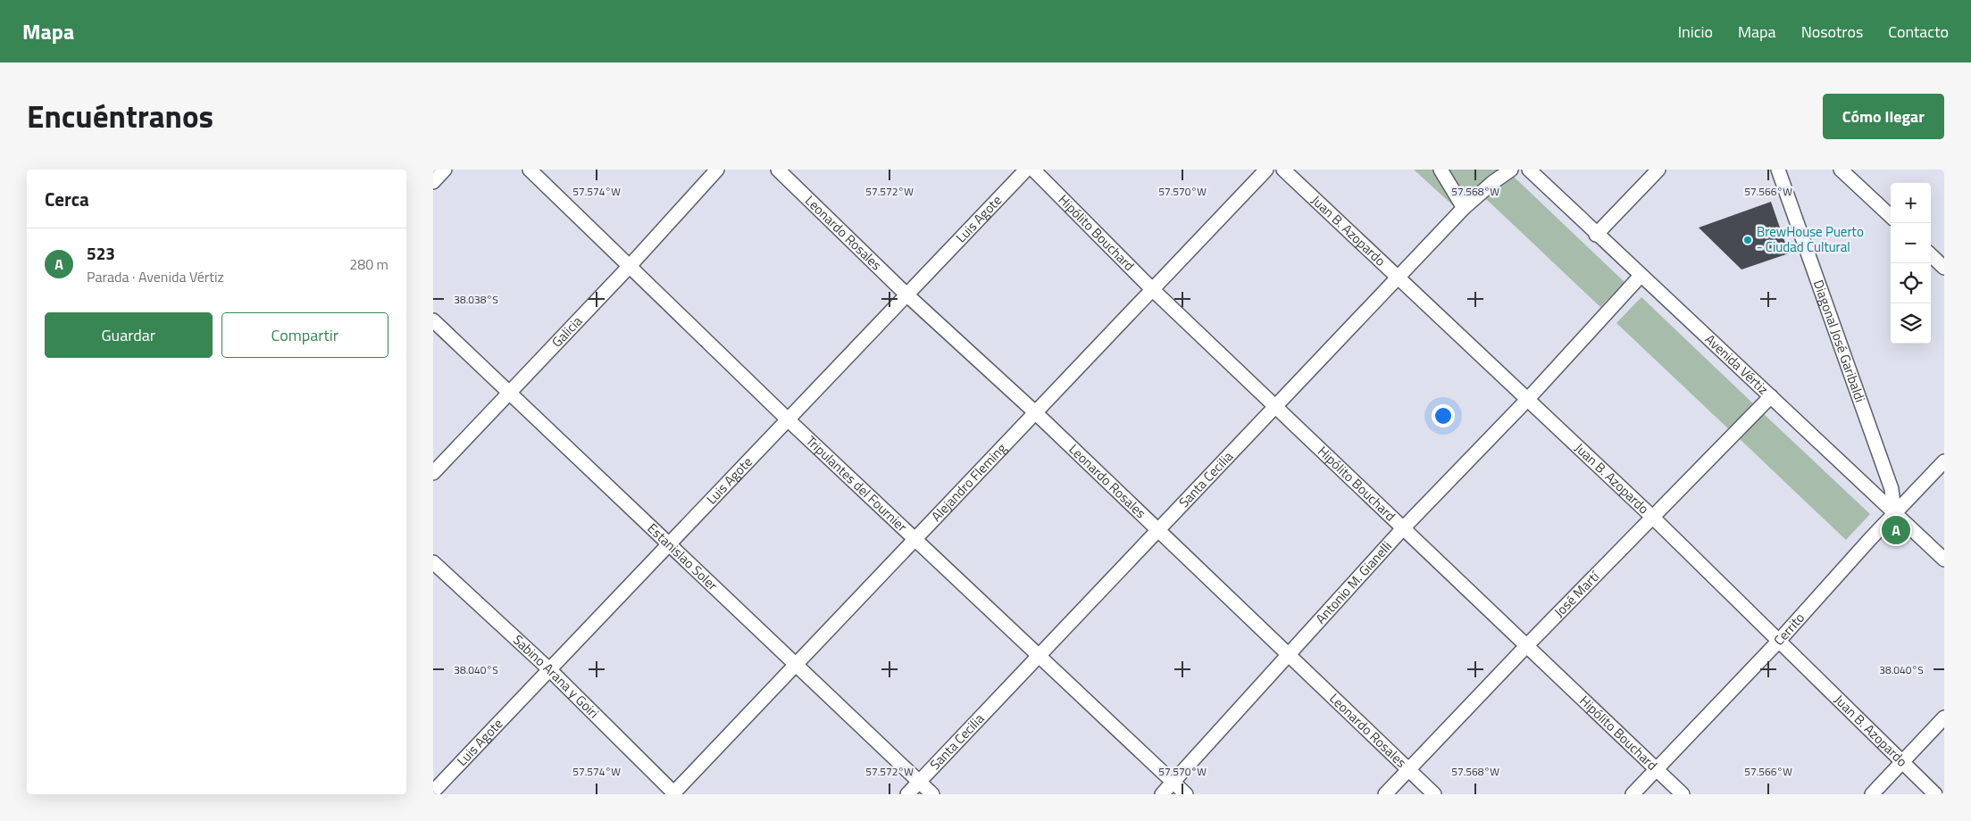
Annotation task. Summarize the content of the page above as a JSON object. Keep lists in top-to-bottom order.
{
  "streets": {
    "street": [
      "Luis Agote",
      "Juan B. Azopardo",
      "Leonardo Rosales",
      "Hipólito Bouchard",
      "Galicia",
      "Diagonal José Garibaldi",
      "Avenida Vértiz",
      "Santa Cecilia",
      "Alejandro Fleming",
      "Tripulantes del Fournier",
      "Estanislao Soler",
      "Antonio M. Gianelli",
      "José Martí",
      "Cerrito",
      "Sabino Arana y Goiri"
    ]
  },
  "crossings": [
    ["Luis Agote", "Leonardo Rosales"],
    ["Luis Agote", "Tripulantes del Fournier"],
    ["Luis Agote", "Estanislao Soler"],
    ["Luis Agote", "Sabino Arana y Goiri"],
    ["Juan B. Azopardo", "Santa Cecilia"],
    ["Juan B. Azopardo", "Antonio M. Gianelli"],
    ["Juan B. Azopardo", "José Martí"],
    ["Juan B. Azopardo", "Cerrito"],
    ["Leonardo Rosales", "Santa Cecilia"],
    ["Leonardo Rosales", "Alejandro Fleming"],
    ["Leonardo Rosales", "Antonio M. Gianelli"],
    ["Leonardo Rosales", "José Martí"],
    ["Hipólito Bouchard", "Santa Cecilia"],
    ["Hipólito Bouchard", "Alejandro Fleming"],
    ["Hipólito Bouchard", "Antonio M. Gianelli"],
    ["Hipólito Bouchard", "José Martí"],
    ["Hipólito Bouchard", "Cerrito"],
    ["Galicia", "Tripulantes del Fournier"],
    ["Galicia", "Estanislao Soler"],
    ["Diagonal José Garibaldi", "Avenida Vértiz"],
    ["Diagonal José Garibaldi", "Cerrito"],
    ["Avenida Vértiz", "Antonio M. Gianelli"],
    ["Avenida Vértiz", "José Martí"],
    ["Avenida Vértiz", "Cerrito"],
    ["Santa Cecilia", "Tripulantes del Fournier"],
    ["Santa Cecilia", "Estanislao Soler"],
    ["Alejandro Fleming", "Tripulantes del Fournier"],
    ["Alejandro Fleming", "Estanislao Soler"],
    ["Alejandro Fleming", "Sabino Arana y Goiri"],
    ["Tripulantes del Fournier", "Antonio M. Gianelli"]
  ],
  "places": ["BrewHouse Puerto - Ciudad Cultural"],
  "page": {
    "header": "Mapa",
    "nav": [
      "Inicio",
      "Mapa",
      "Nosotros",
      "Contacto"
    ],
    "title": "Encuéntranos",
    "buttons": [
      "Cómo llegar",
      ["Guardar", "Compartir"]
    ],
    "heading": "Cerca",
    "map_buttons": ["+", "−"],
    "list": [
      {
        "mark": "A",
        "name": "523",
        "note": "Parada · Avenida Vértiz",
        "value": "280 m"
      }
    ],
    "pins": "A"
  },
  "coordinates": [
    "57.574°W",
    "57.572°W",
    "57.570°W",
    "57.568°W",
    "57.566°W",
    "38.038°S",
    "38.040°S"
  ]
}
